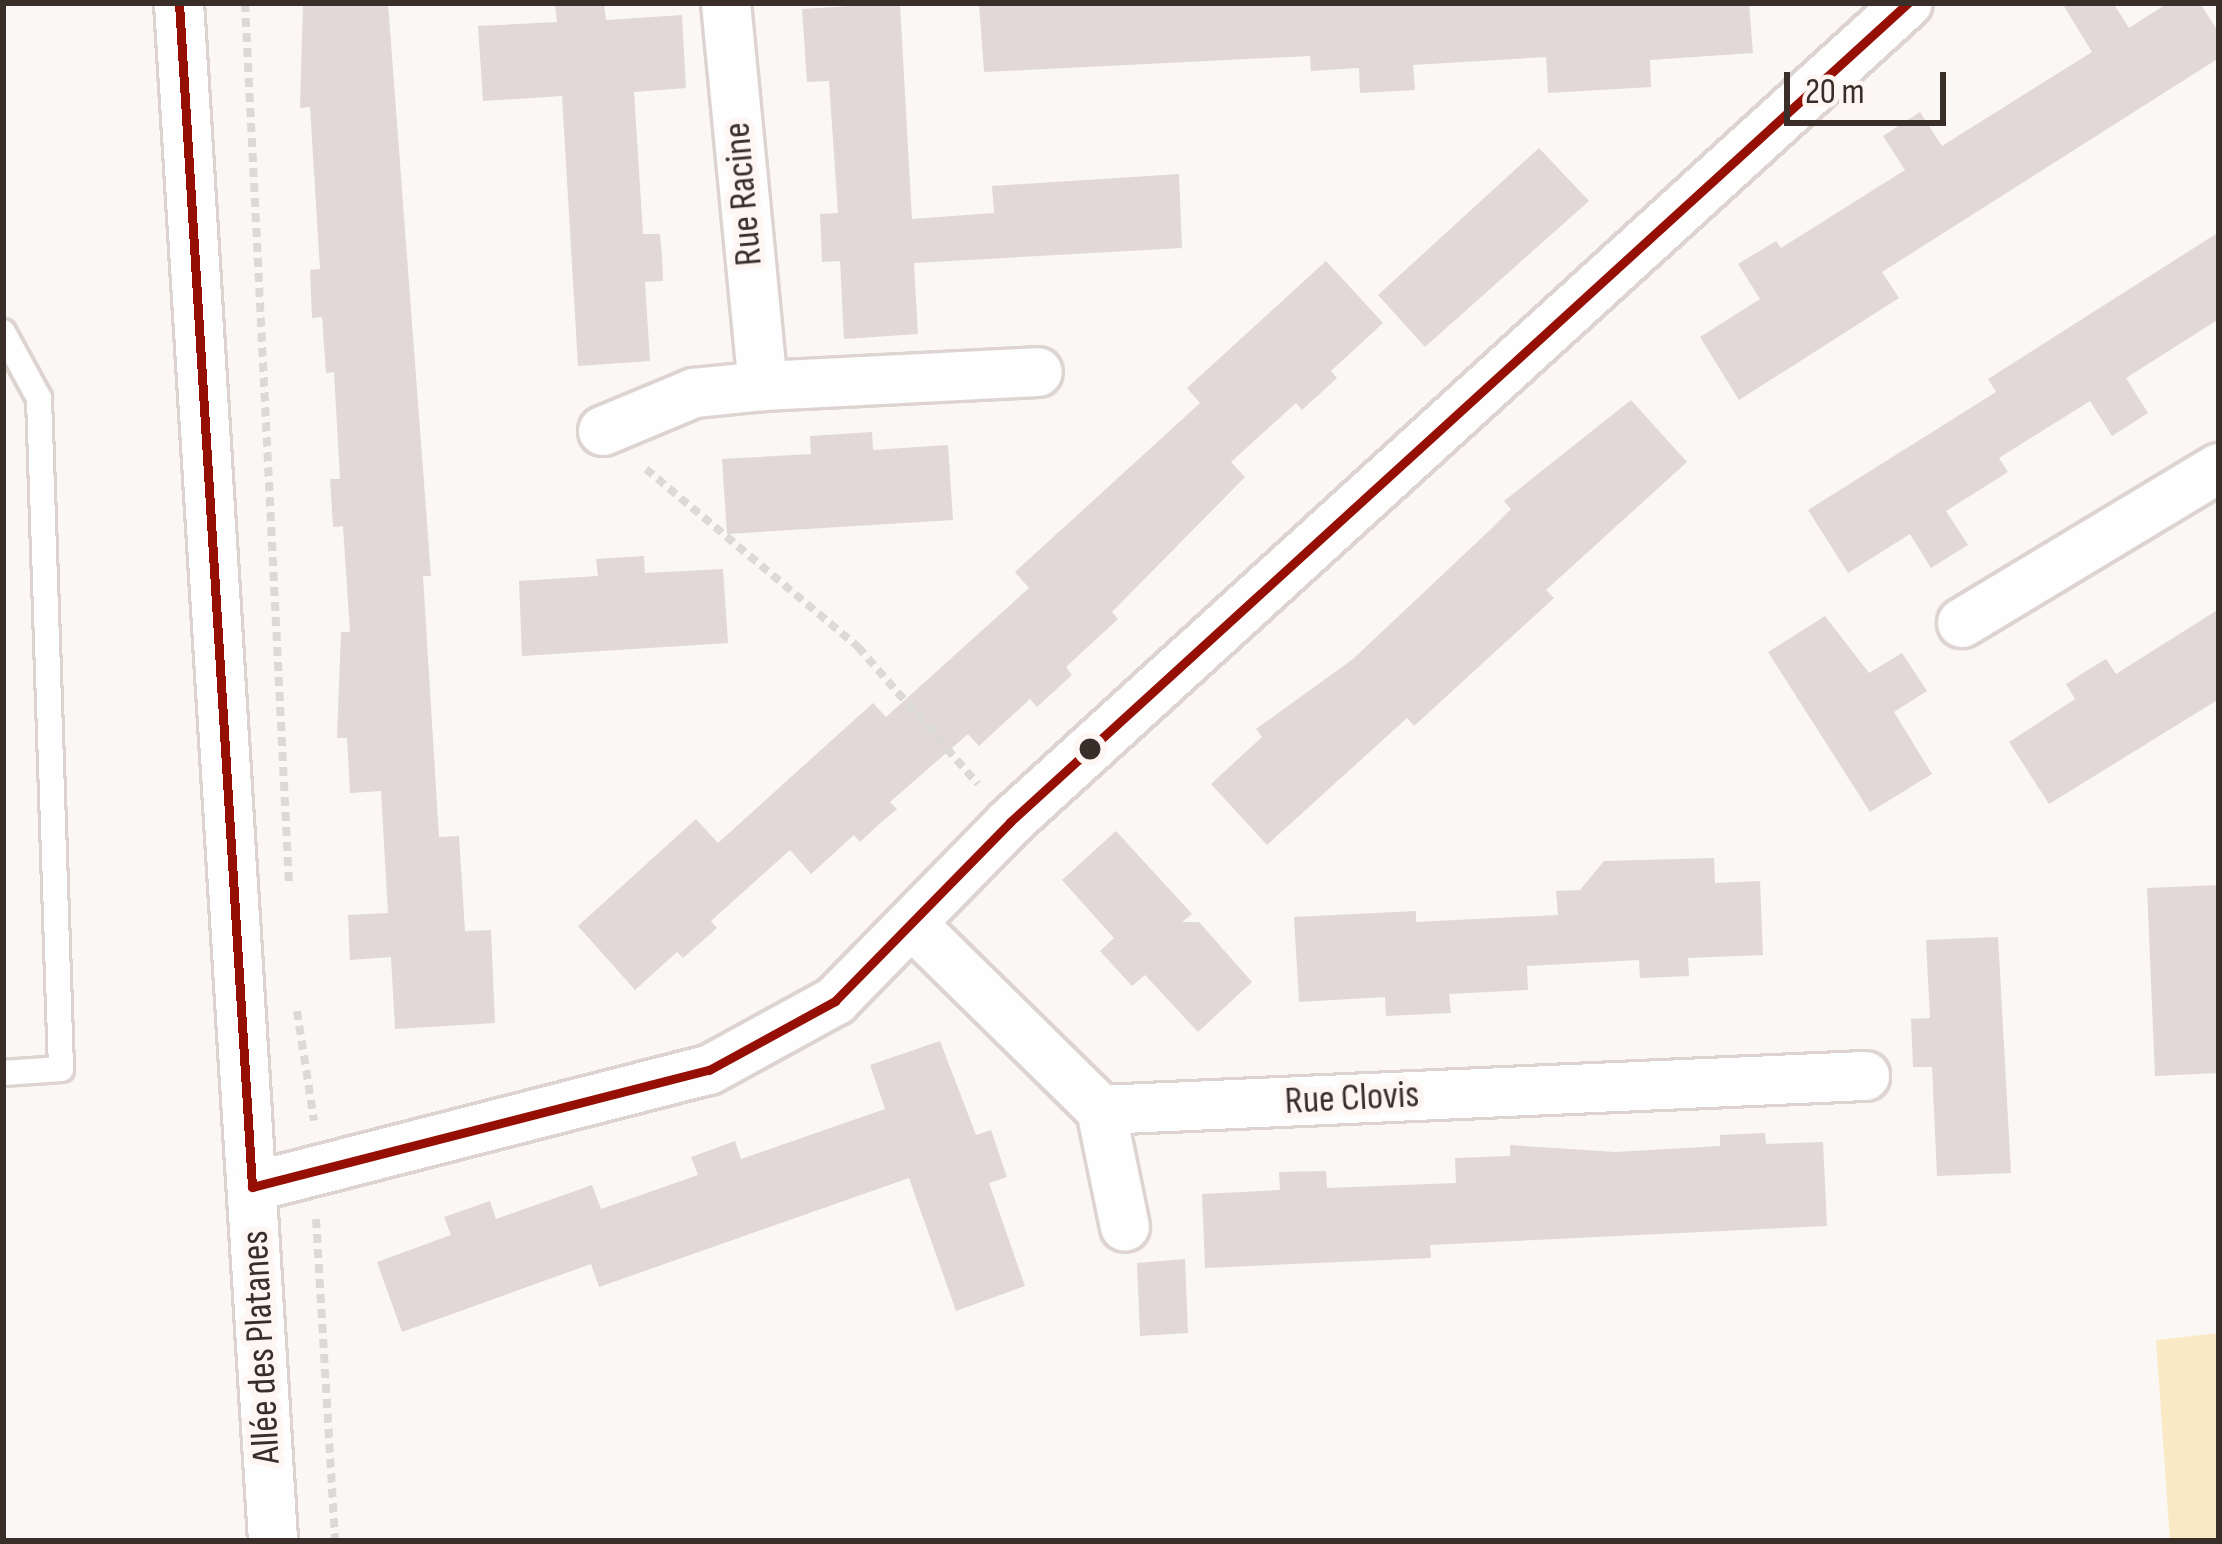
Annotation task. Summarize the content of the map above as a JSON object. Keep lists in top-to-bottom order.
{
  "streets": {
    "street": ["Rue Racine", "Rue Clovis", "Allée des Platanes"]
  },
  "scale_bar": "20 m"
}
